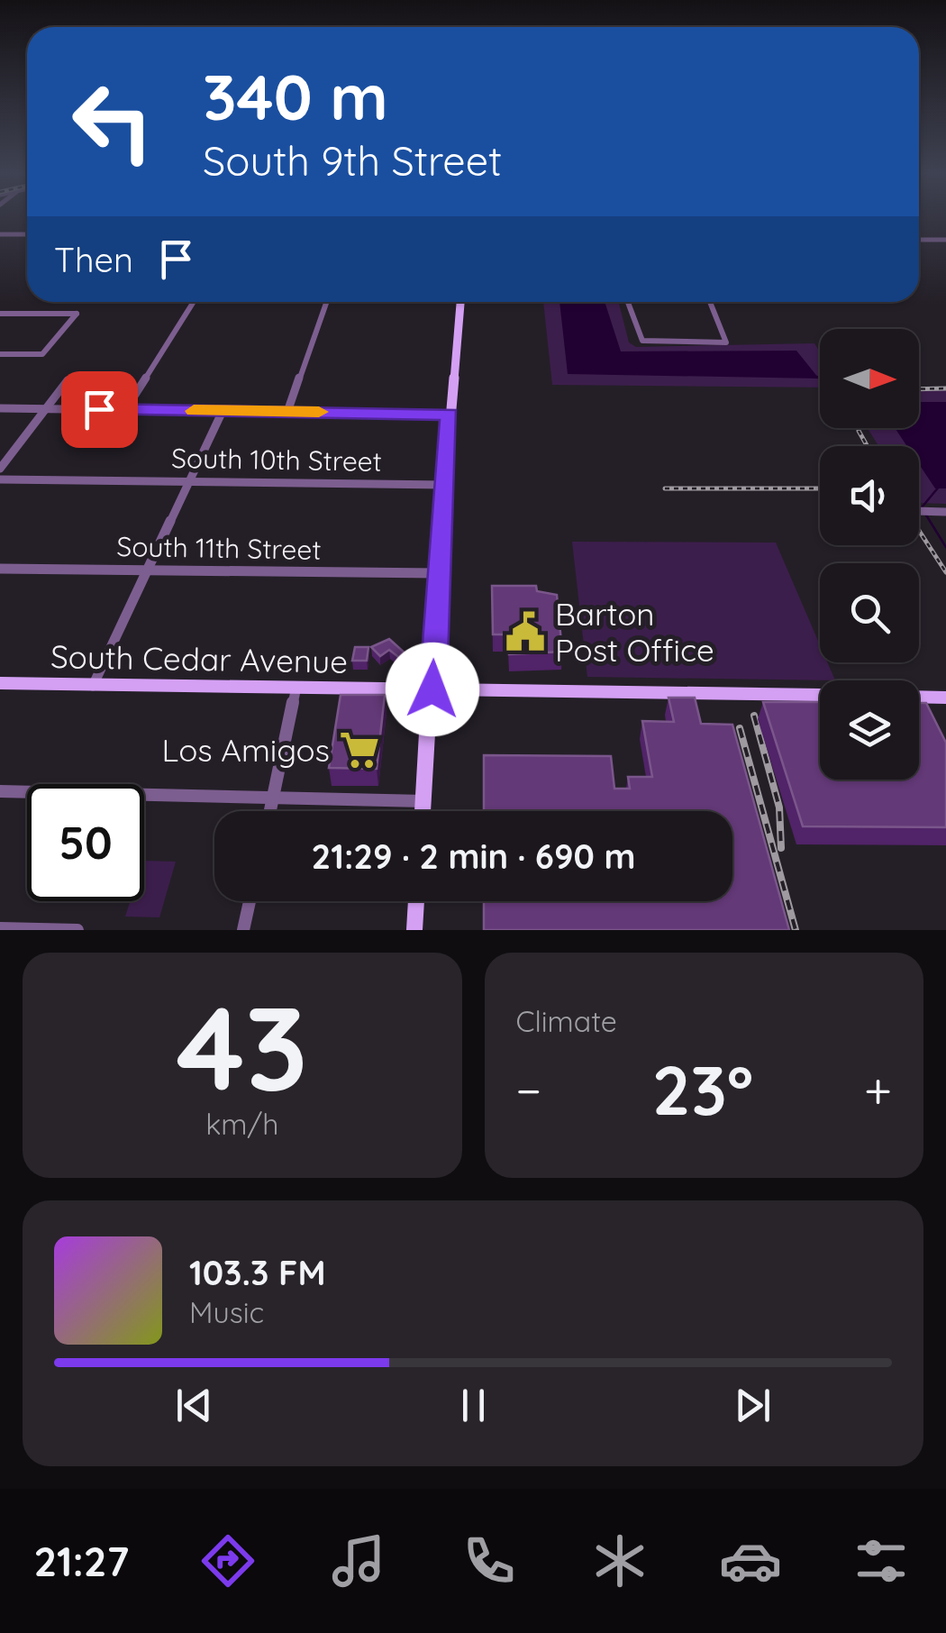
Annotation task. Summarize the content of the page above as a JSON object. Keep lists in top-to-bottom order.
{
  "streets": {
    "main road": ["South Cedar Avenue"],
    "street": ["South 10th Street", "South 11th Street"]
  },
  "places": {
    "public building": ["Barton Post Office"],
    "supermarket": ["Los Amigos"]
  },
  "north": "right",
  "page": {
    "turn": ["340 m", "South 9th Street"],
    "then": "Then",
    "limit": "50",
    "trip": "21:29 · 2 min · 690 m",
    "tile": [
      ["43", "km/h"],
      "Climate"
    ],
    "heat": ["−", "23°", "+"],
    "song": ["103.3 FM", "Music"],
    "tabs": "21:27"
  }
}
